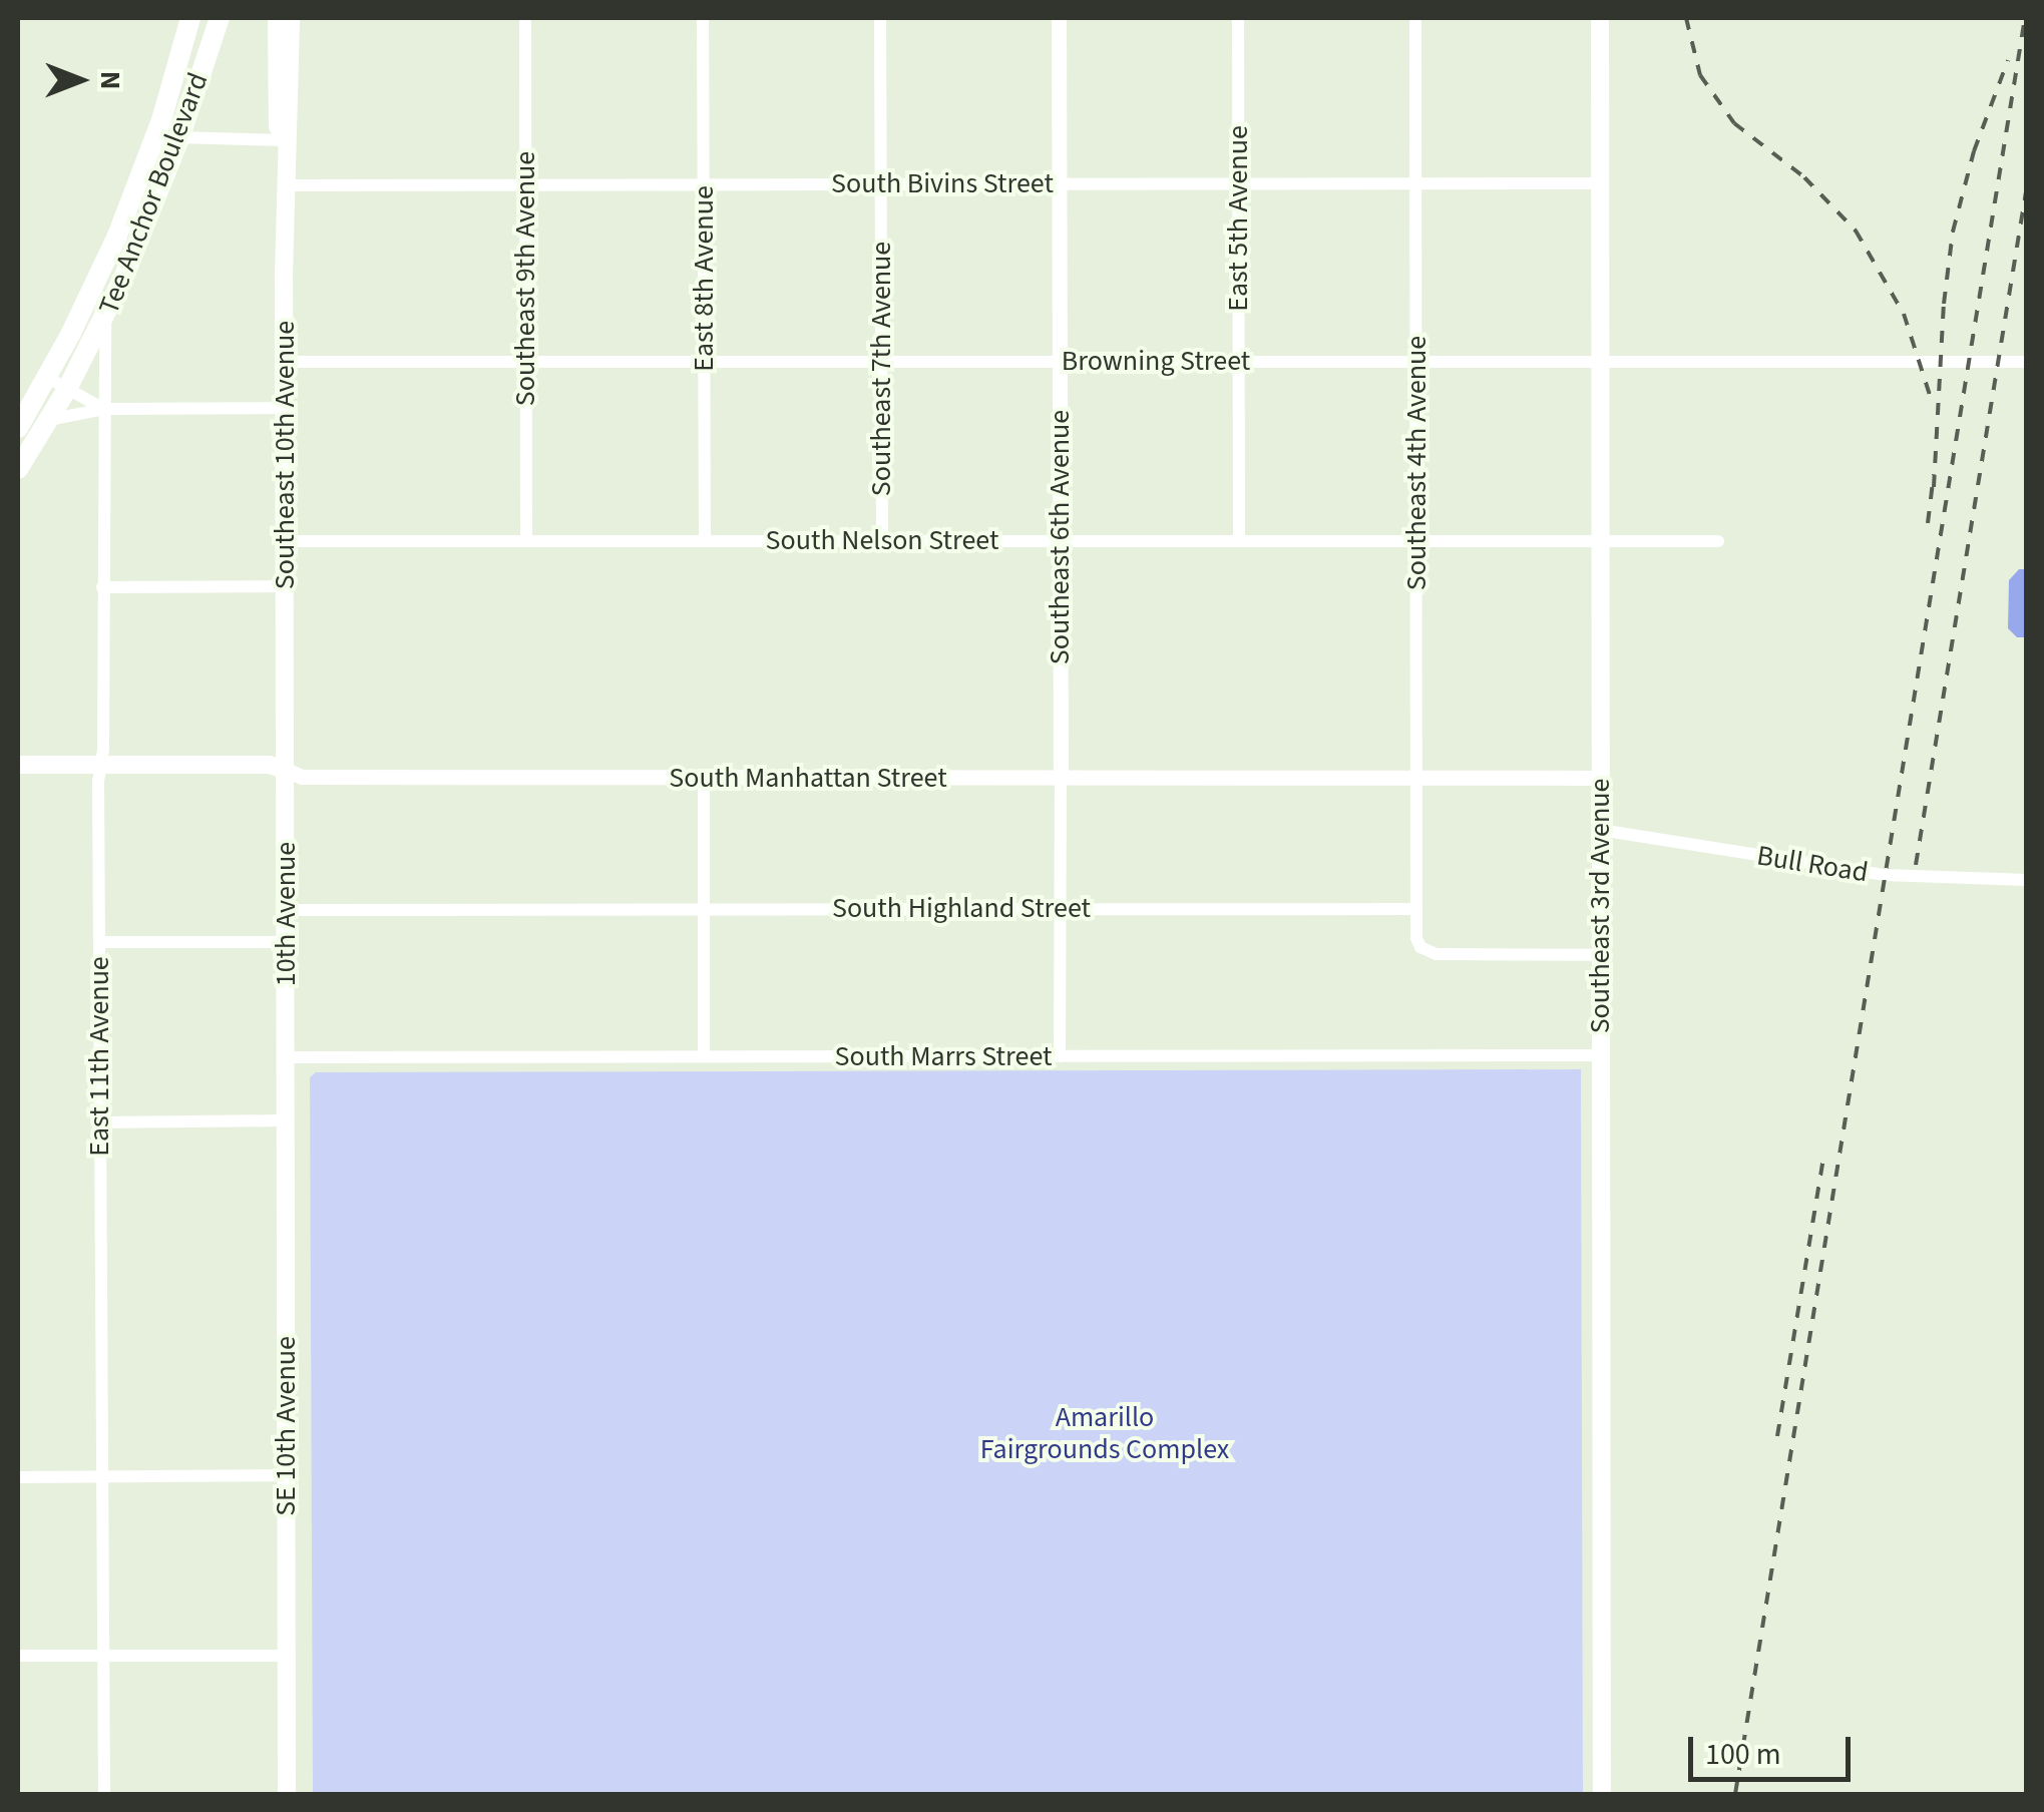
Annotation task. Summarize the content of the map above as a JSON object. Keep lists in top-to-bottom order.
{
  "streets": {
    "main road": [
      "Tee Anchor Boulevard",
      "Southeast 10th Avenue",
      "South Manhattan Street",
      "Southeast 3rd Avenue",
      "10th Avenue",
      "SE 10th Avenue"
    ],
    "street": [
      "South Bivins Street",
      "East 5th Avenue",
      "Southeast 9th Avenue",
      "East 8th Avenue",
      "Browning Street",
      "Southeast 7th Avenue",
      "Southeast 4th Avenue",
      "Southeast 6th Avenue",
      "South Nelson Street",
      "Bull Road",
      "South Highland Street",
      "East 11th Avenue",
      "South Marrs Street"
    ]
  },
  "crossings": [
    ["South Bivins Street", "East 5th Avenue"],
    ["South Bivins Street", "Southeast 9th Avenue"],
    ["South Bivins Street", "East 8th Avenue"],
    ["South Bivins Street", "Southeast 7th Avenue"],
    ["South Bivins Street", "Southeast 10th Avenue"],
    ["South Bivins Street", "Southeast 4th Avenue"],
    ["South Bivins Street", "Southeast 6th Avenue"],
    ["South Bivins Street", "Southeast 3rd Avenue"],
    ["Tee Anchor Boulevard", "East 11th Avenue"],
    ["East 5th Avenue", "Browning Street"],
    ["East 5th Avenue", "South Nelson Street"],
    ["Southeast 9th Avenue", "Browning Street"],
    ["Southeast 9th Avenue", "South Nelson Street"],
    ["East 8th Avenue", "Browning Street"],
    ["East 8th Avenue", "South Nelson Street"],
    ["Browning Street", "Southeast 7th Avenue"],
    ["Browning Street", "Southeast 10th Avenue"],
    ["Browning Street", "Southeast 4th Avenue"],
    ["Browning Street", "Southeast 6th Avenue"],
    ["Browning Street", "Southeast 3rd Avenue"],
    ["Southeast 7th Avenue", "South Nelson Street"],
    ["Southeast 10th Avenue", "South Nelson Street"],
    ["Southeast 10th Avenue", "South Manhattan Street"],
    ["Southeast 10th Avenue", "10th Avenue"],
    ["Southeast 4th Avenue", "South Nelson Street"],
    ["Southeast 4th Avenue", "South Manhattan Street"],
    ["Southeast 4th Avenue", "South Highland Street"],
    ["Southeast 6th Avenue", "South Nelson Street"],
    ["Southeast 6th Avenue", "South Manhattan Street"],
    ["Southeast 6th Avenue", "South Highland Street"],
    ["Southeast 6th Avenue", "South Marrs Street"],
    ["South Nelson Street", "Southeast 3rd Avenue"],
    ["South Manhattan Street", "Southeast 3rd Avenue"],
    ["South Manhattan Street", "10th Avenue"],
    ["South Manhattan Street", "East 11th Avenue"],
    ["Bull Road", "Southeast 3rd Avenue"],
    ["Southeast 3rd Avenue", "South Marrs Street"],
    ["South Highland Street", "10th Avenue"],
    ["10th Avenue", "South Marrs Street"],
    ["10th Avenue", "SE 10th Avenue"],
    ["South Marrs Street", "SE 10th Avenue"]
  ],
  "parks": ["Amarillo Fairgrounds Complex"],
  "scale_bar": "100 m",
  "north": "right"
}
